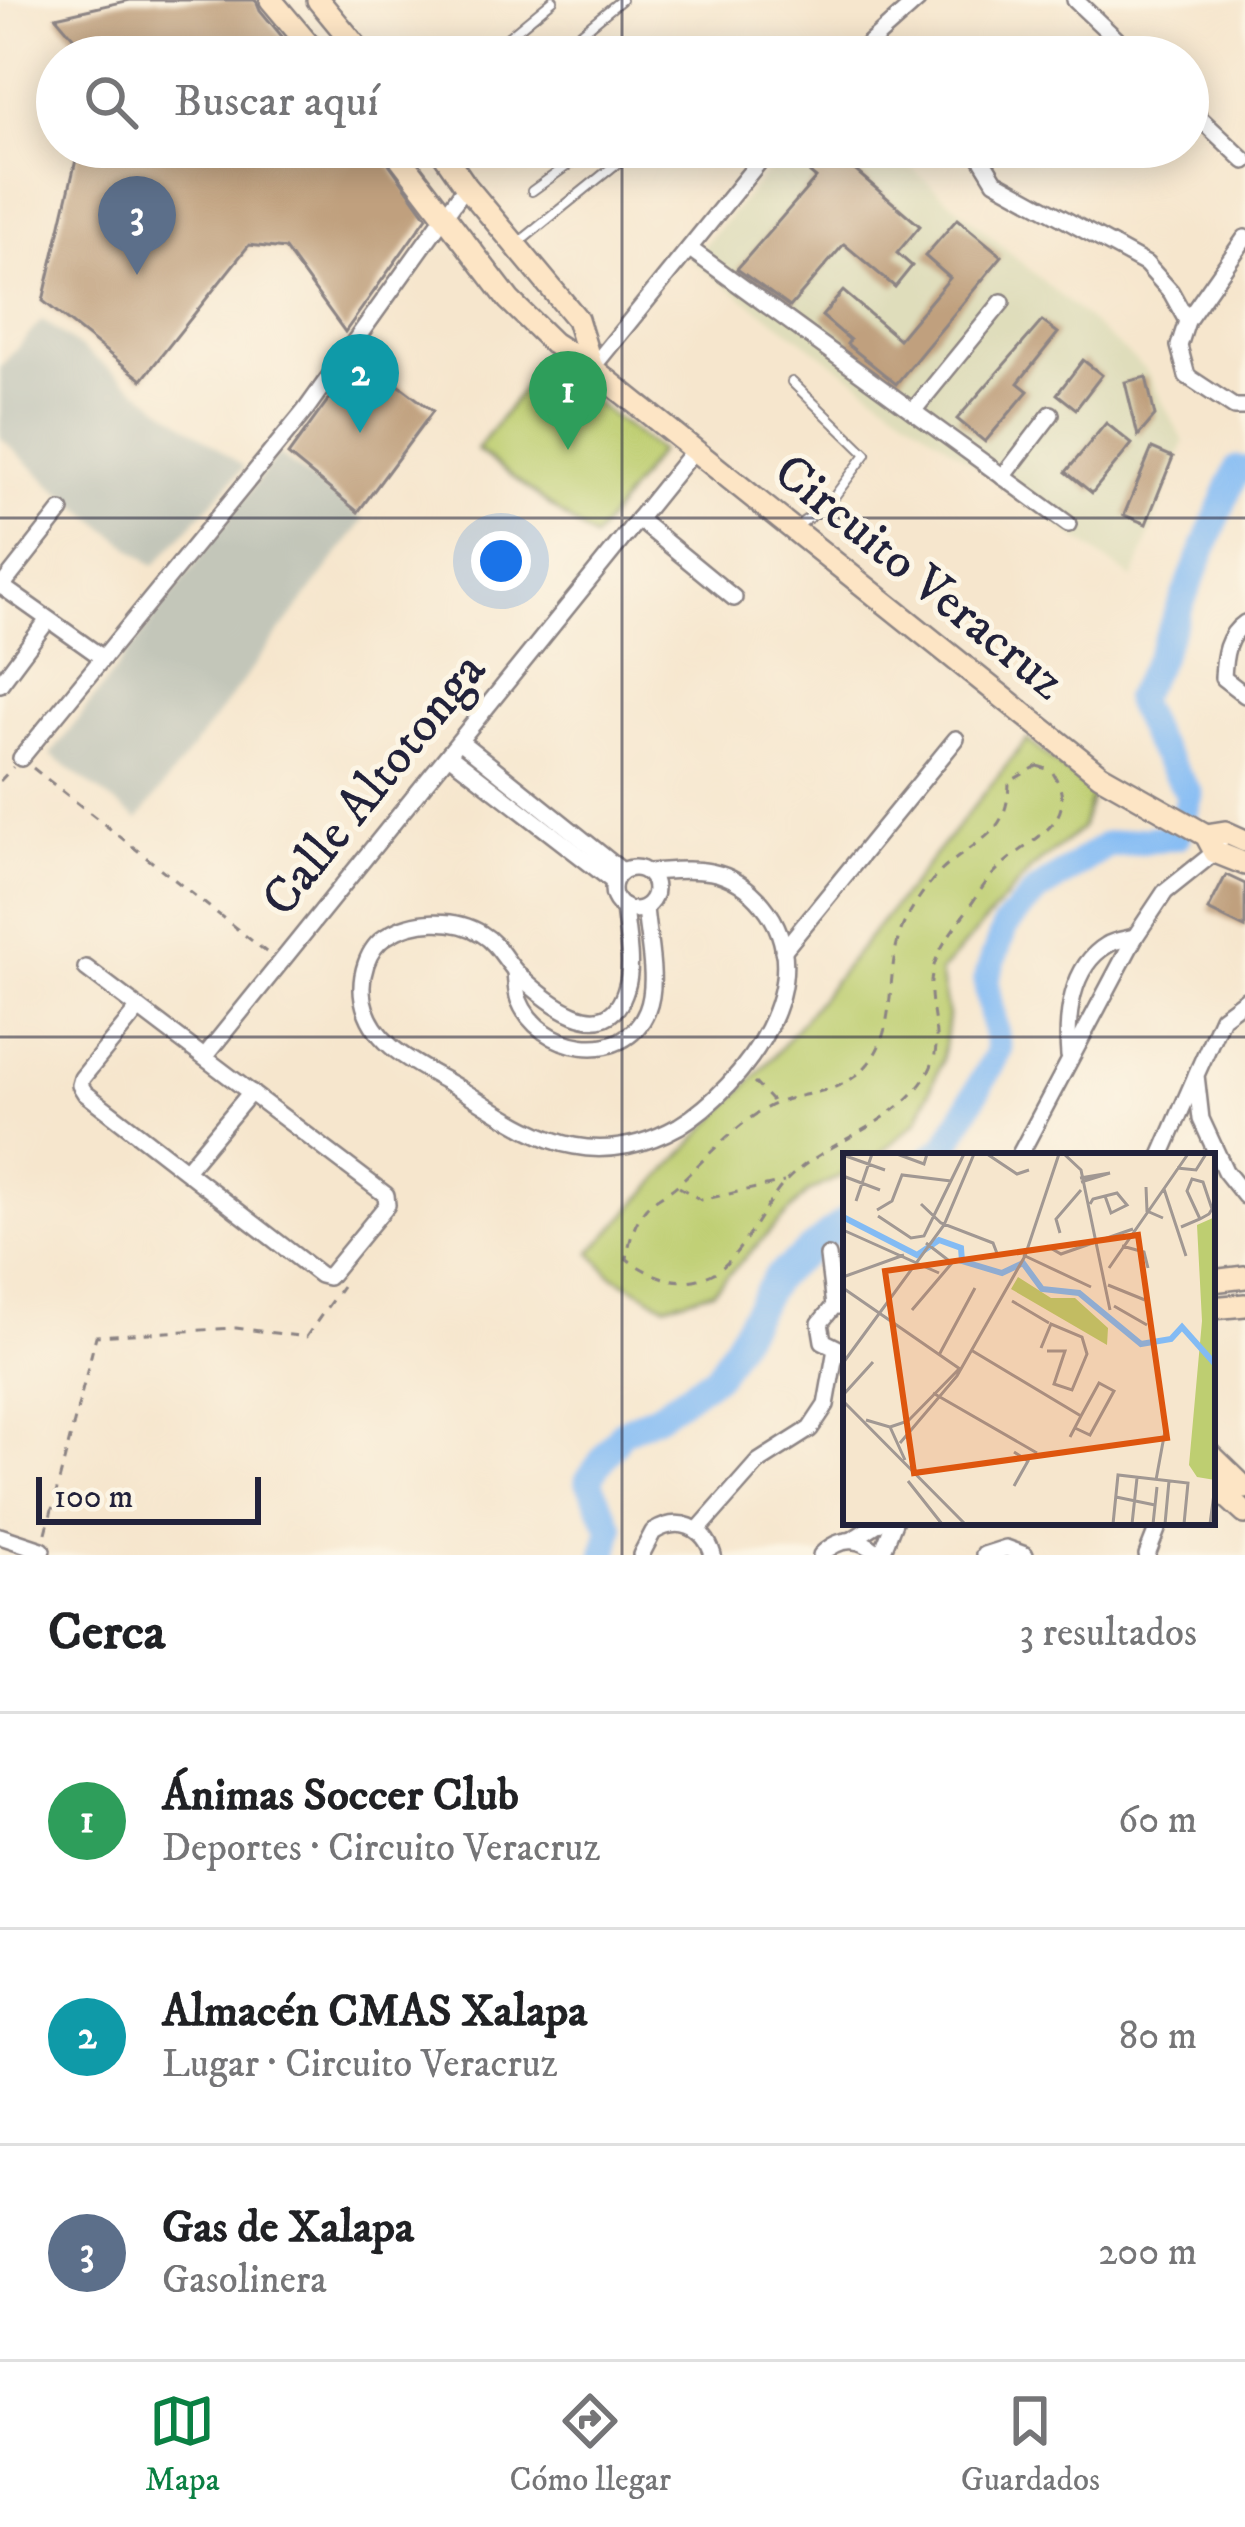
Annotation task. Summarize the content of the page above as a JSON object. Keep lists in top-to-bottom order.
{
  "streets": {
    "street": ["Circuito Veracruz", "Calle Altotonga"]
  },
  "crossings": [
    ["Circuito Veracruz", "Calle Altotonga"]
  ],
  "scale_bar": "100 m",
  "page": {
    "search": "Buscar aquí",
    "pins": ["3", "2", "1"],
    "scale": "100 m",
    "heading": ["Cerca", "3 resultados"],
    "list": [
      {
        "mark": "1",
        "name": "Ánimas Soccer Club",
        "note": "Deportes · Circuito Veracruz",
        "value": "60 m"
      },
      {
        "mark": "2",
        "name": "Almacén CMAS Xalapa",
        "note": "Lugar · Circuito Veracruz",
        "value": "80 m"
      },
      {
        "mark": "3",
        "name": "Gas de Xalapa",
        "note": "Gasolinera",
        "value": "200 m"
      }
    ],
    "nav": ["Mapa", "Cómo llegar", "Guardados"]
  }
}
